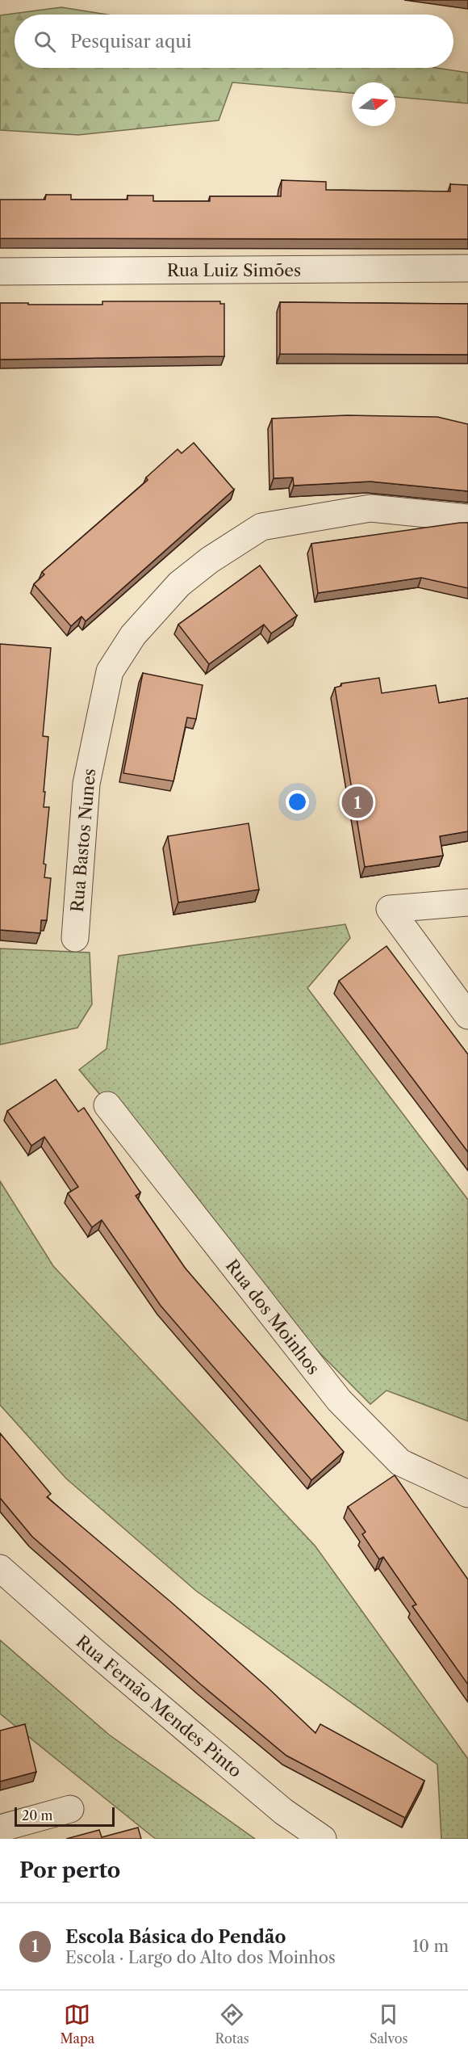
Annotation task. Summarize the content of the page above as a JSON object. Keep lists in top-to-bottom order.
{
  "streets": {
    "street": [
      "Rua Luiz Simões",
      "Rua Bastos Nunes",
      "Rua dos Moinhos",
      "Rua Fernão Mendes Pinto"
    ]
  },
  "scale_bar": "20 m",
  "north": "right",
  "page": {
    "search": "Pesquisar aqui",
    "pins": "1",
    "scale": "20 m",
    "heading": "Por perto",
    "list": [
      {
        "mark": "1",
        "name": "Escola Básica do Pendão",
        "note": "Escola · Largo do Alto dos Moinhos",
        "value": "10 m"
      }
    ],
    "nav": ["Mapa", "Rotas", "Salvos"]
  }
}
